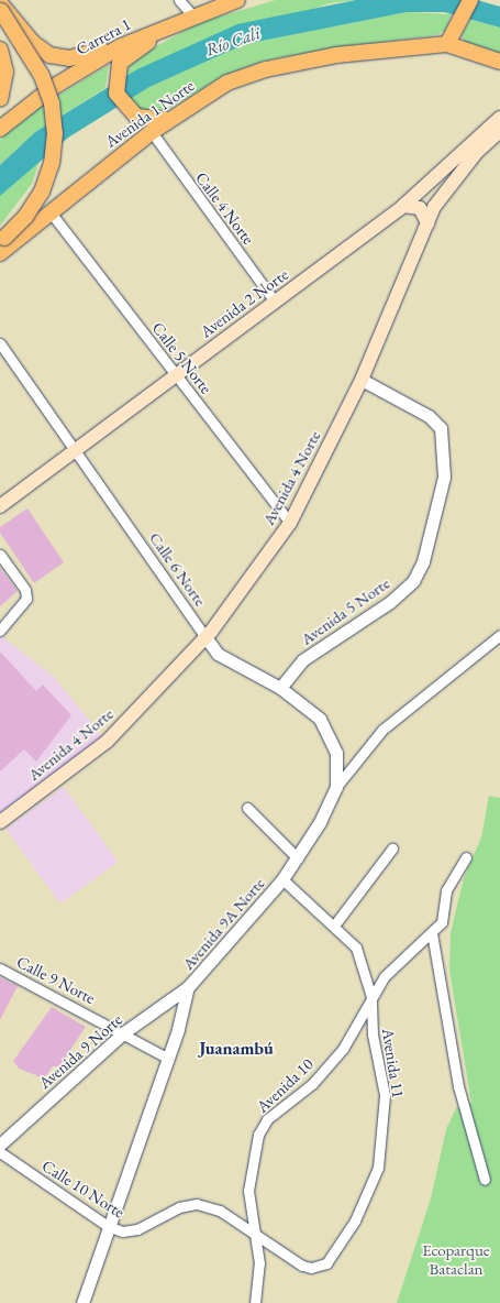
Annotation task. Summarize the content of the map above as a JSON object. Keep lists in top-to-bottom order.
{
  "streets": {
    "main road": [
      "Carrera 1",
      "Avenida 1 Norte",
      "Avenida 2 Norte",
      "Avenida 4 Norte"
    ],
    "street": [
      "Calle 4 Norte",
      "Calle 5 Norte",
      "Calle 6 Norte",
      "Avenida 5 Norte",
      "Avenida 9A Norte",
      "Calle 9 Norte",
      "Avenida 9 Norte",
      "Avenida 11",
      "Avenida 10",
      "Calle 10 Norte"
    ]
  },
  "crossings": [
    ["Avenida 1 Norte", "Calle 4 Norte"],
    ["Avenida 1 Norte", "Calle 5 Norte"],
    ["Calle 4 Norte", "Avenida 2 Norte"],
    ["Avenida 2 Norte", "Calle 5 Norte"],
    ["Avenida 2 Norte", "Calle 6 Norte"],
    ["Calle 5 Norte", "Avenida 4 Norte"],
    ["Avenida 4 Norte", "Calle 6 Norte"],
    ["Avenida 4 Norte", "Avenida 5 Norte"],
    ["Calle 6 Norte", "Avenida 5 Norte"],
    ["Calle 6 Norte", "Avenida 9A Norte"],
    ["Avenida 9A Norte", "Calle 9 Norte"],
    ["Avenida 9A Norte", "Avenida 9 Norte"],
    ["Avenida 9A Norte", "Avenida 11"],
    ["Avenida 9A Norte", "Calle 10 Norte"],
    ["Calle 9 Norte", "Avenida 9 Norte"],
    ["Avenida 11", "Avenida 10"],
    ["Avenida 11", "Calle 10 Norte"],
    ["Avenida 10", "Calle 10 Norte"]
  ],
  "districts": ["Juanambú"],
  "water": ["Río Cali"],
  "parks": ["Ecoparque Bataclan"]
}
